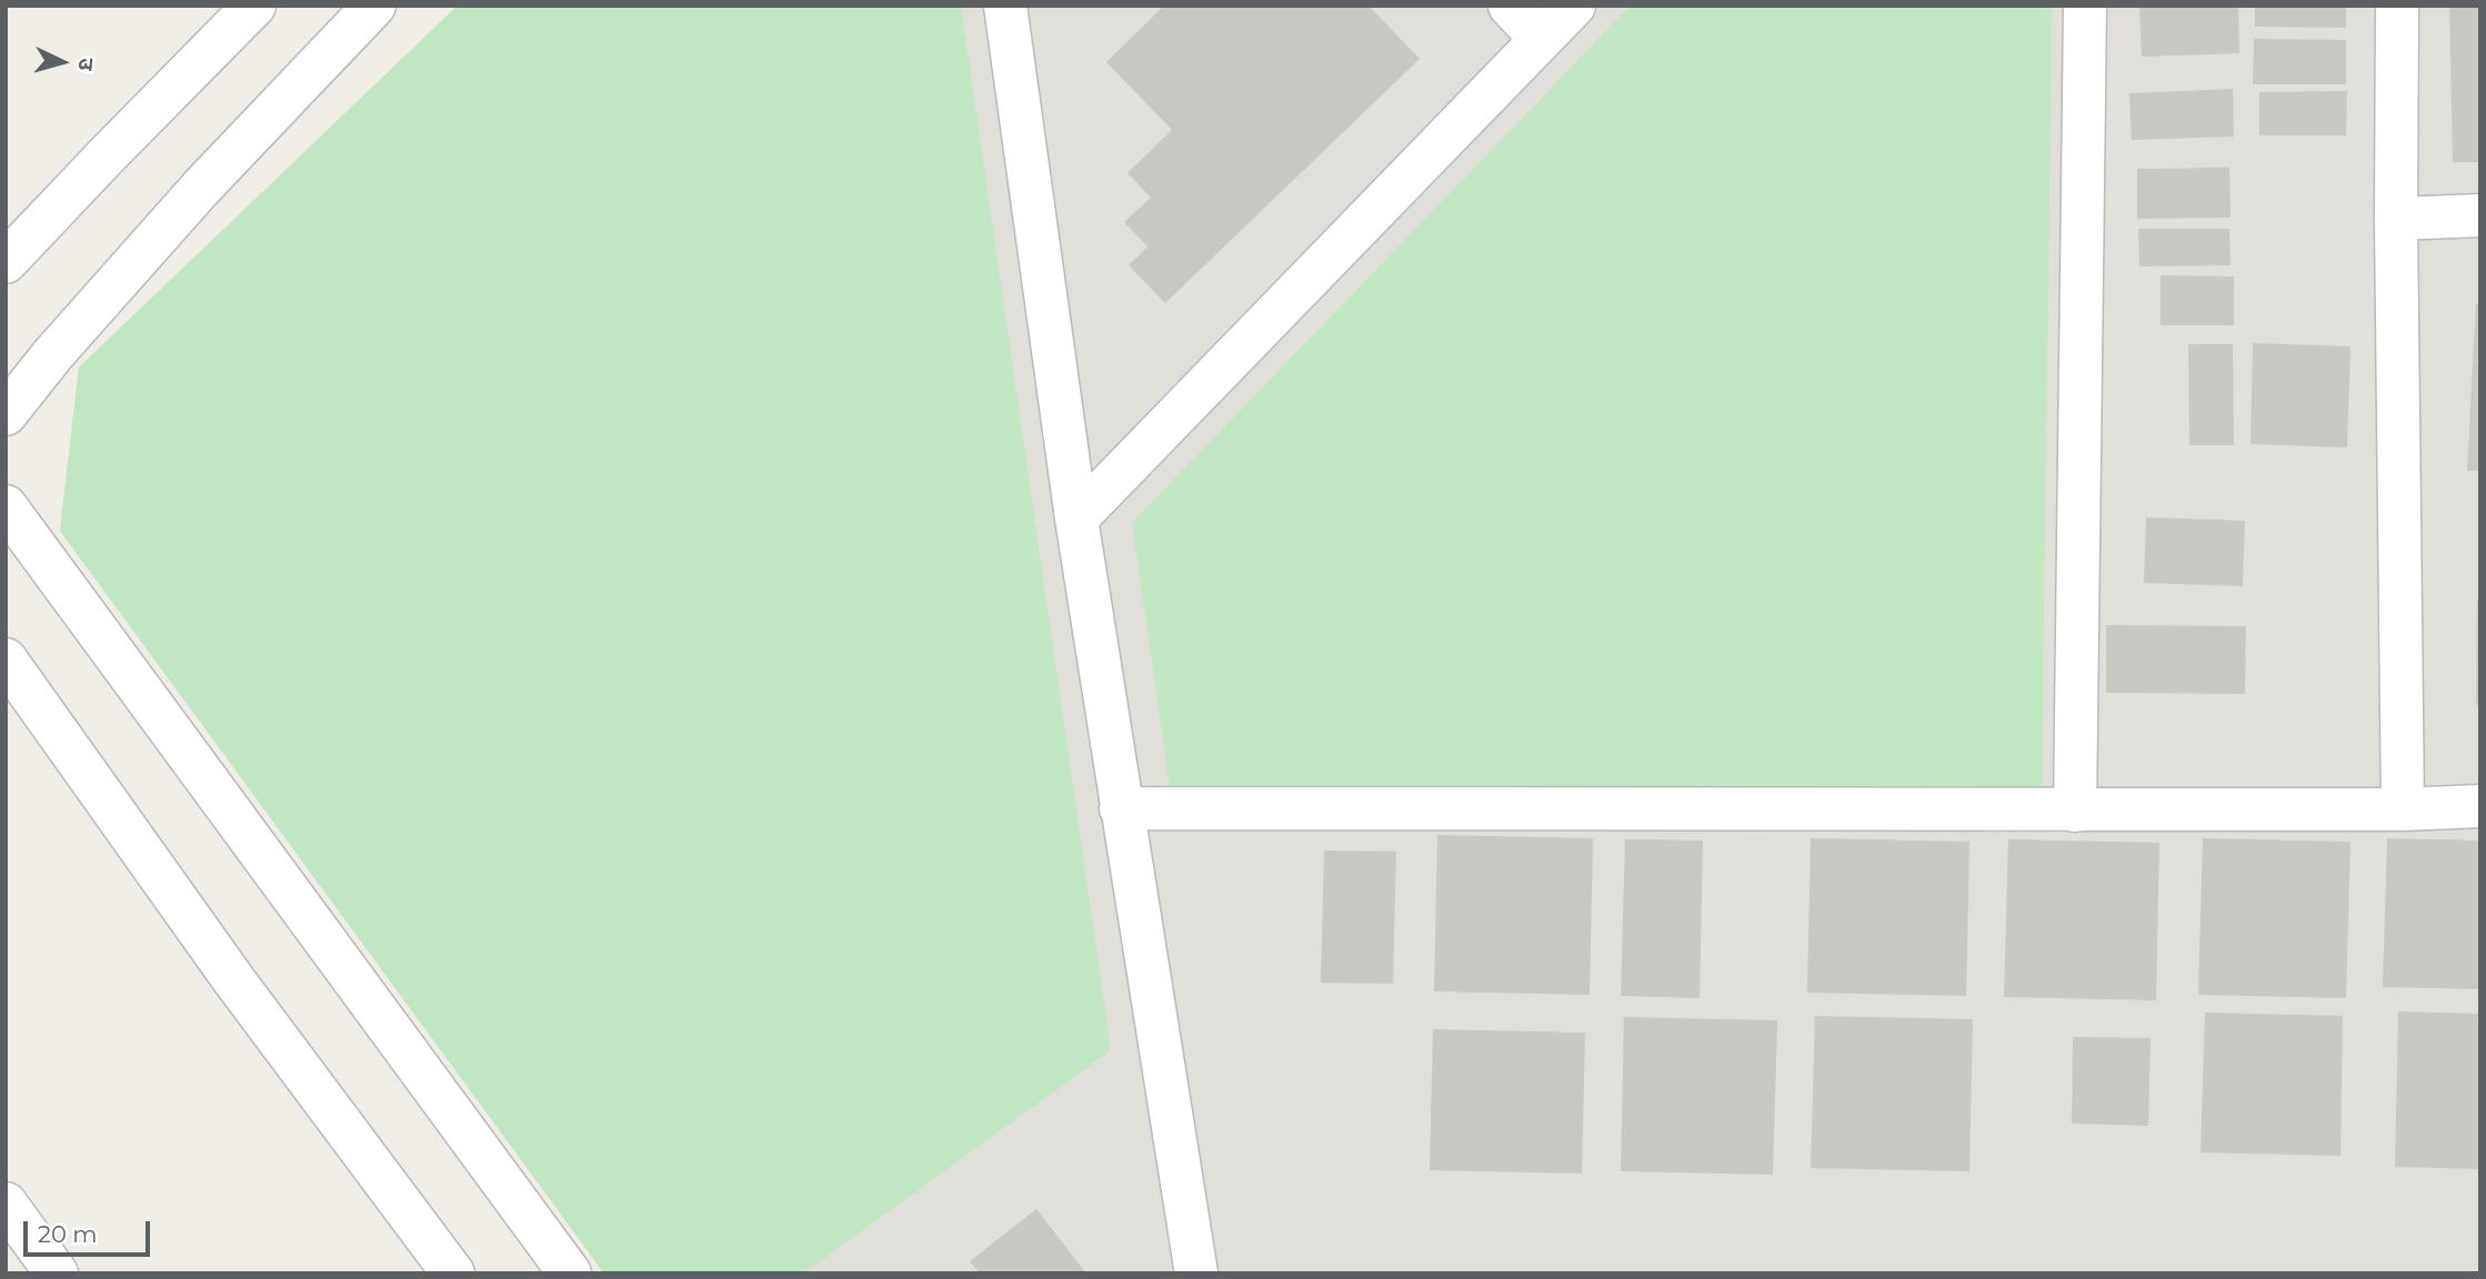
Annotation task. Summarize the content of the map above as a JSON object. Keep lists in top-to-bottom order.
{
  "scale_bar": "20 m",
  "north": "right"
}
